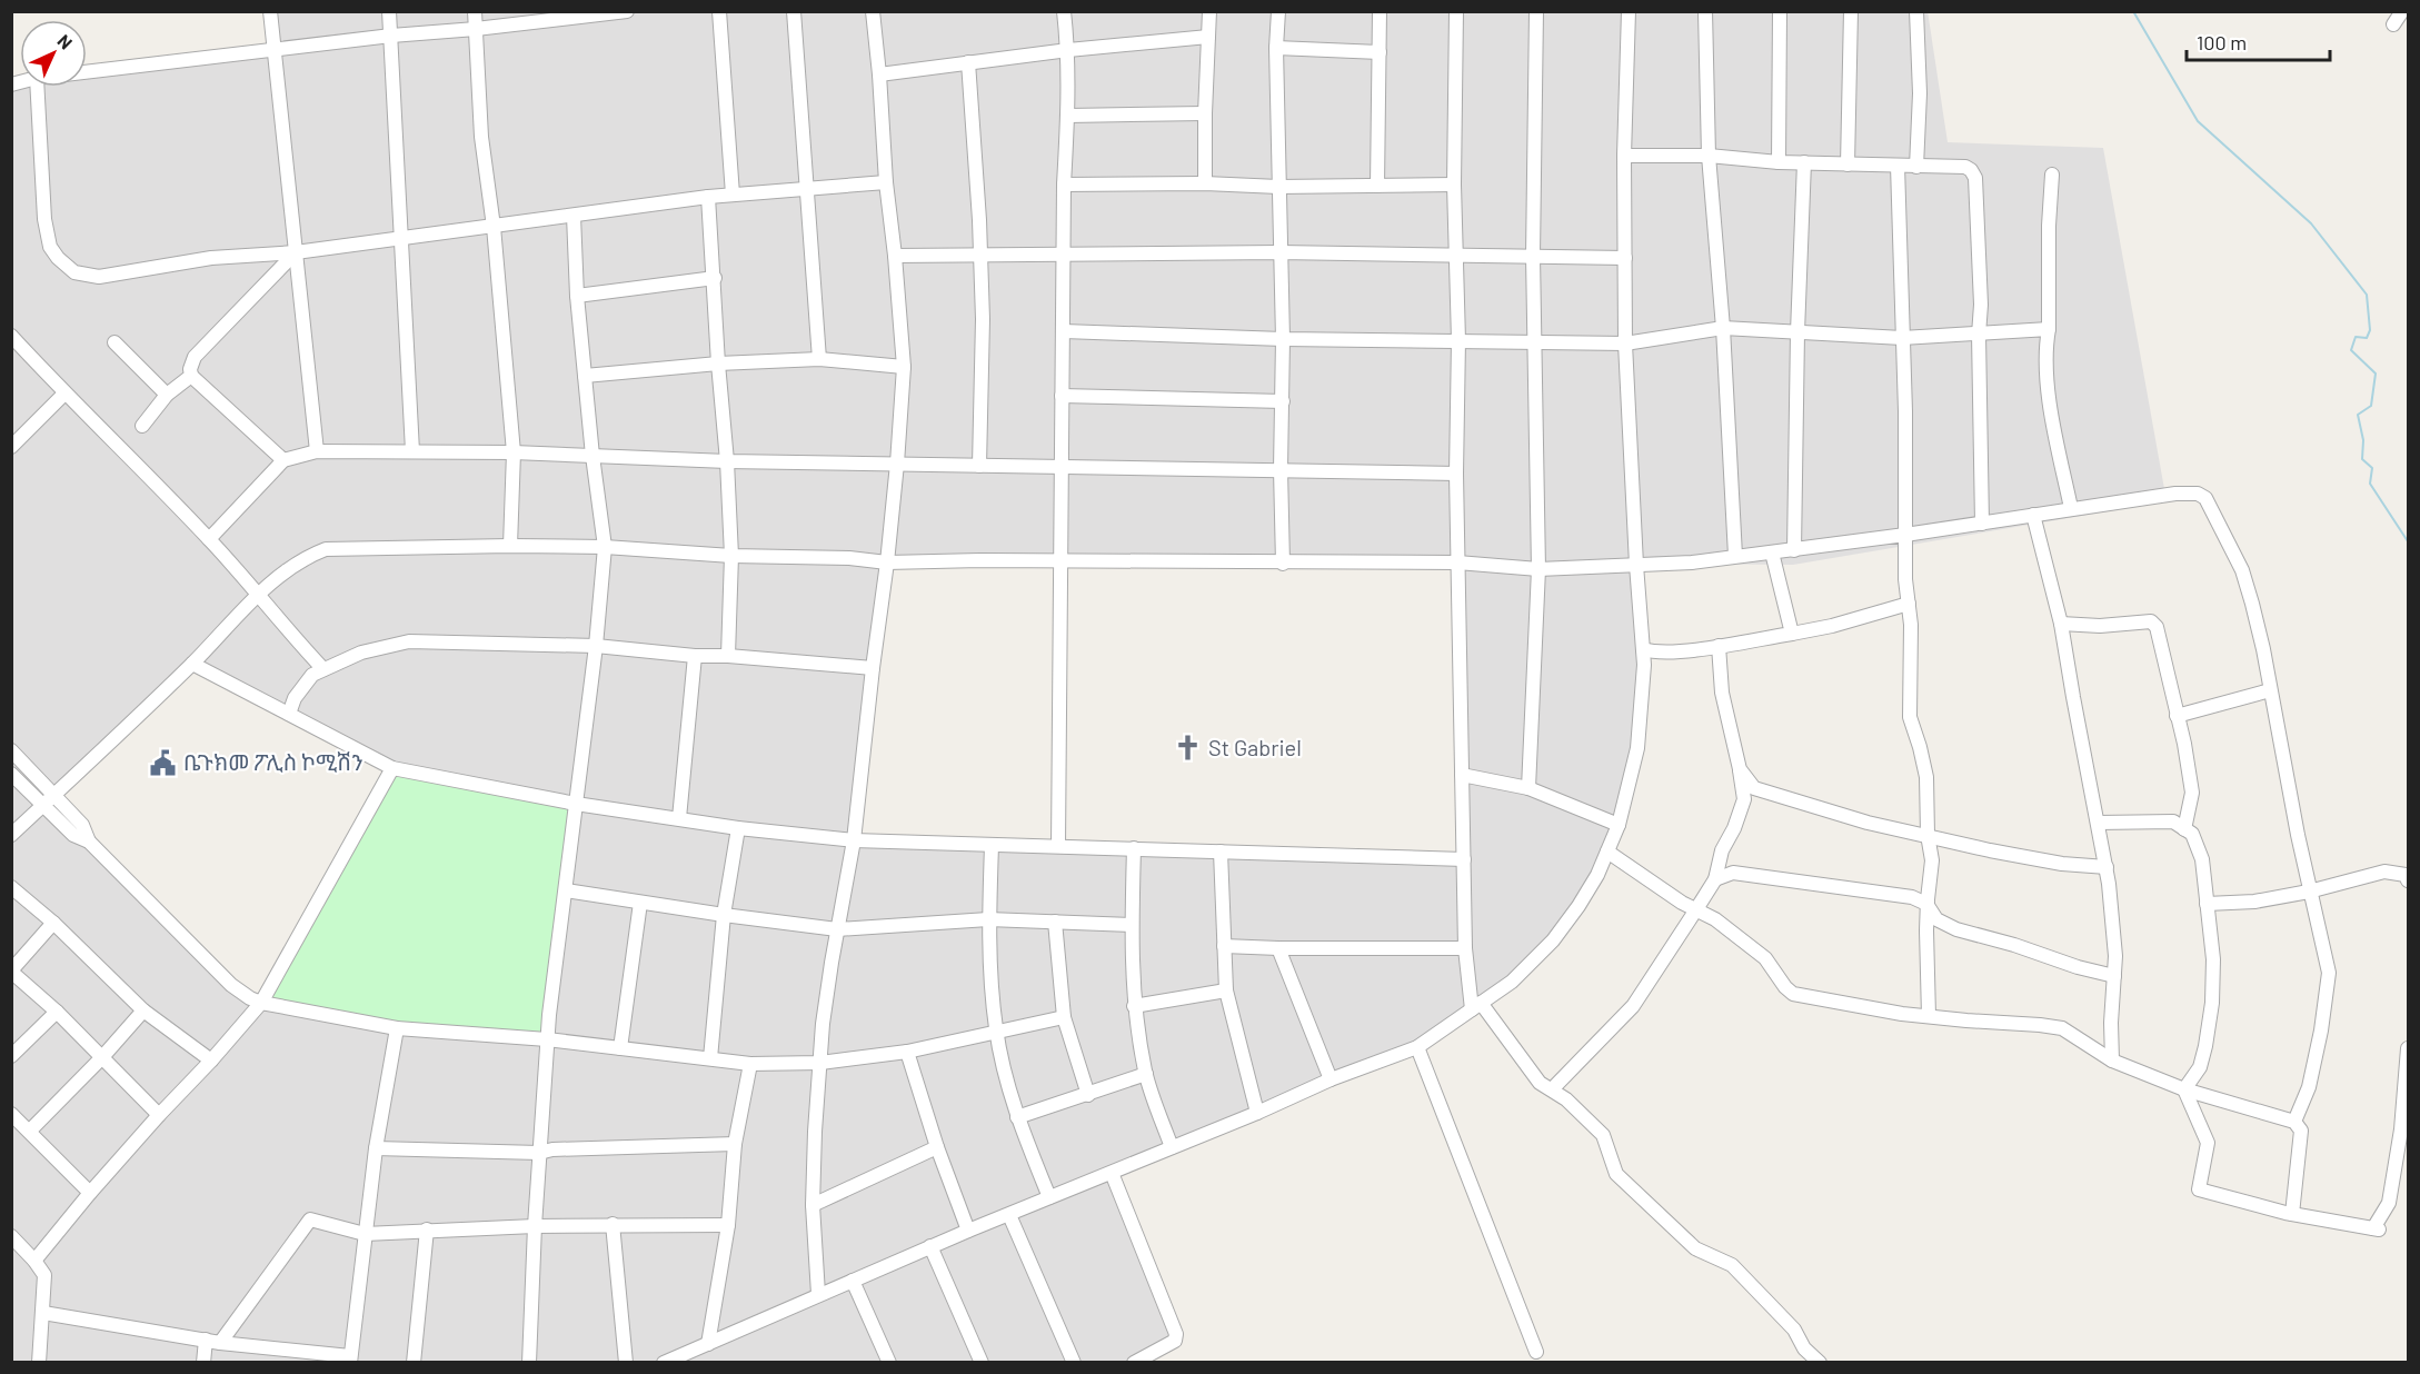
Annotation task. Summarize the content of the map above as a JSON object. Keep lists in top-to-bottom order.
{
  "places": {
    "church": ["St Gabriel"],
    "public building": ["ቤጉክመ ፖሊስ ኮሚሽን"]
  },
  "scale_bar": "100 m",
  "north": "top right"
}
